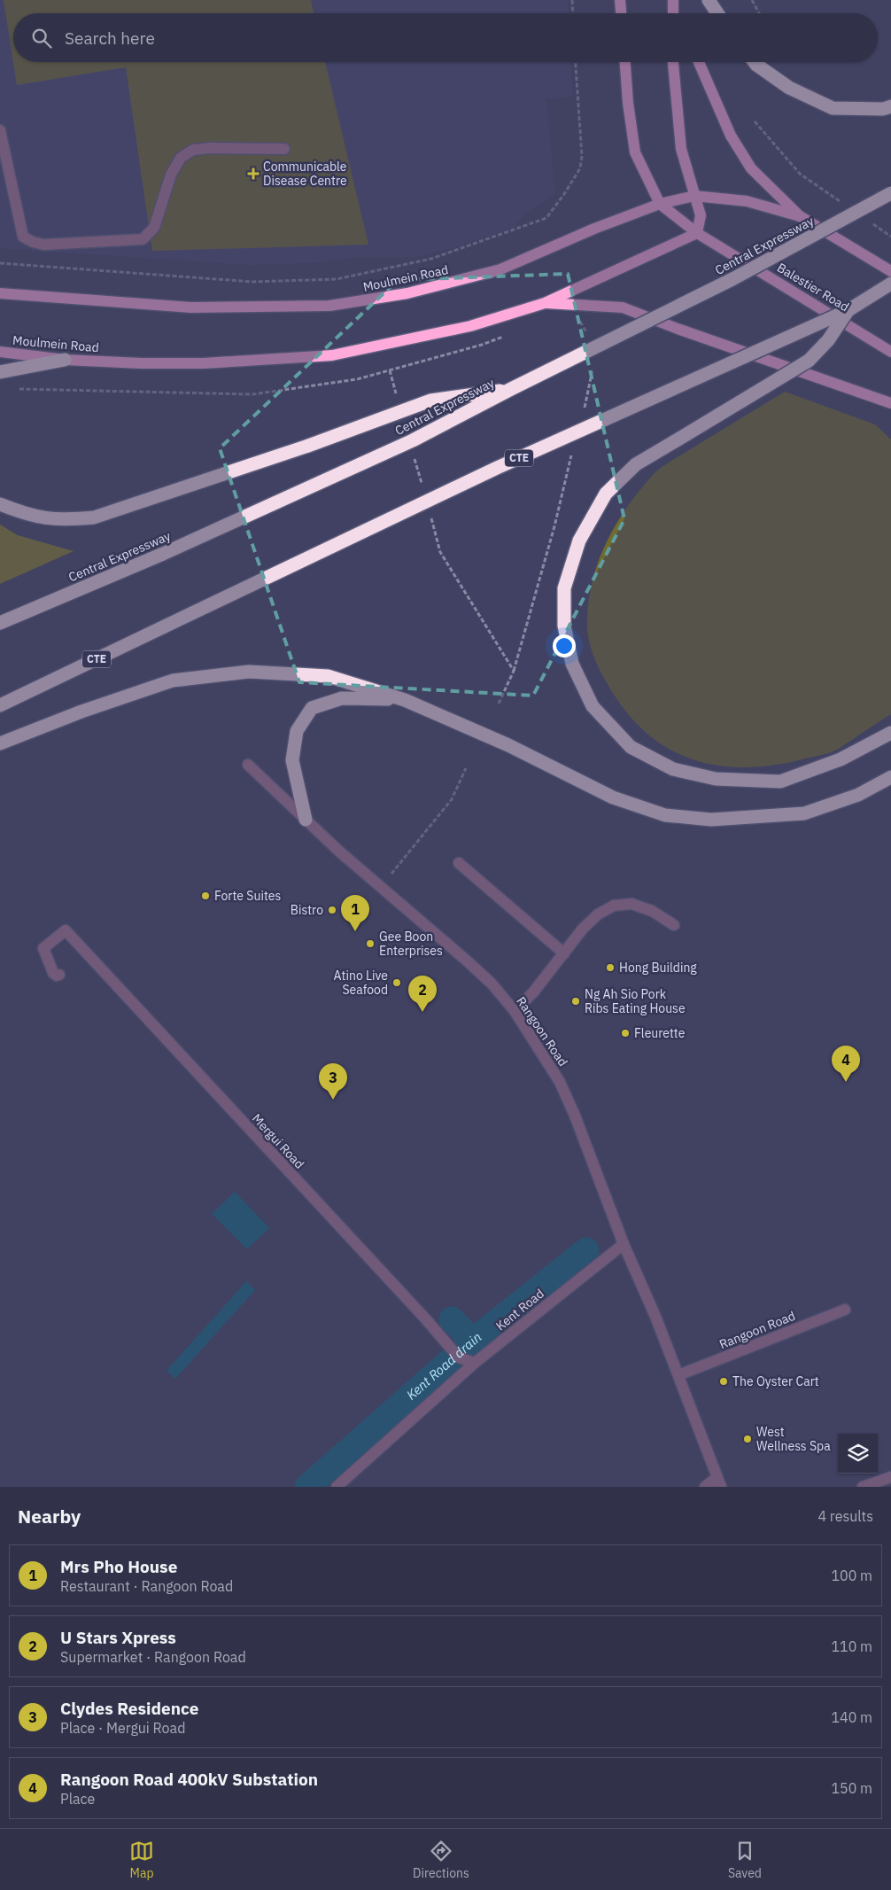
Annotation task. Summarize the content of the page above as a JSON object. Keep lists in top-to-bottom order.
{
  "streets": {
    "highway": ["Central Expressway", "CTE"],
    "main road": ["Moulmein Road", "Balestier Road"],
    "street": ["Rangoon Road", "Mergui Road", "Kent Road"]
  },
  "crossings": [
    ["Moulmein Road", "Balestier Road"],
    ["Rangoon Road", "Kent Road"],
    ["Mergui Road", "Kent Road"]
  ],
  "water": ["Kent Road drain"],
  "places": {
    "health": ["Communicable Disease Centre"],
    "other": [
      "Forte Suites",
      "Bistro",
      "Gee Boon Enterprises",
      "Hong Building",
      "Atino Live Seafood",
      "Ng Ah Sio Pork Ribs Eating House",
      "Fleurette",
      "The Oyster Cart",
      "West Wellness Spa"
    ]
  },
  "page": {
    "search": "Search here",
    "pins": [
      "1",
      "2",
      "4",
      "3"
    ],
    "heading": ["Nearby", "4 results"],
    "list": [
      {
        "mark": "1",
        "name": "Mrs Pho House",
        "note": "Restaurant · Rangoon Road",
        "value": "100 m"
      },
      {
        "mark": "2",
        "name": "U Stars Xpress",
        "note": "Supermarket · Rangoon Road",
        "value": "110 m"
      },
      {
        "mark": "3",
        "name": "Clydes Residence",
        "note": "Place · Mergui Road",
        "value": "140 m"
      },
      {
        "mark": "4",
        "name": "Rangoon Road 400kV Substation",
        "note": "Place",
        "value": "150 m"
      }
    ],
    "nav": ["Map", "Directions", "Saved"]
  }
}
